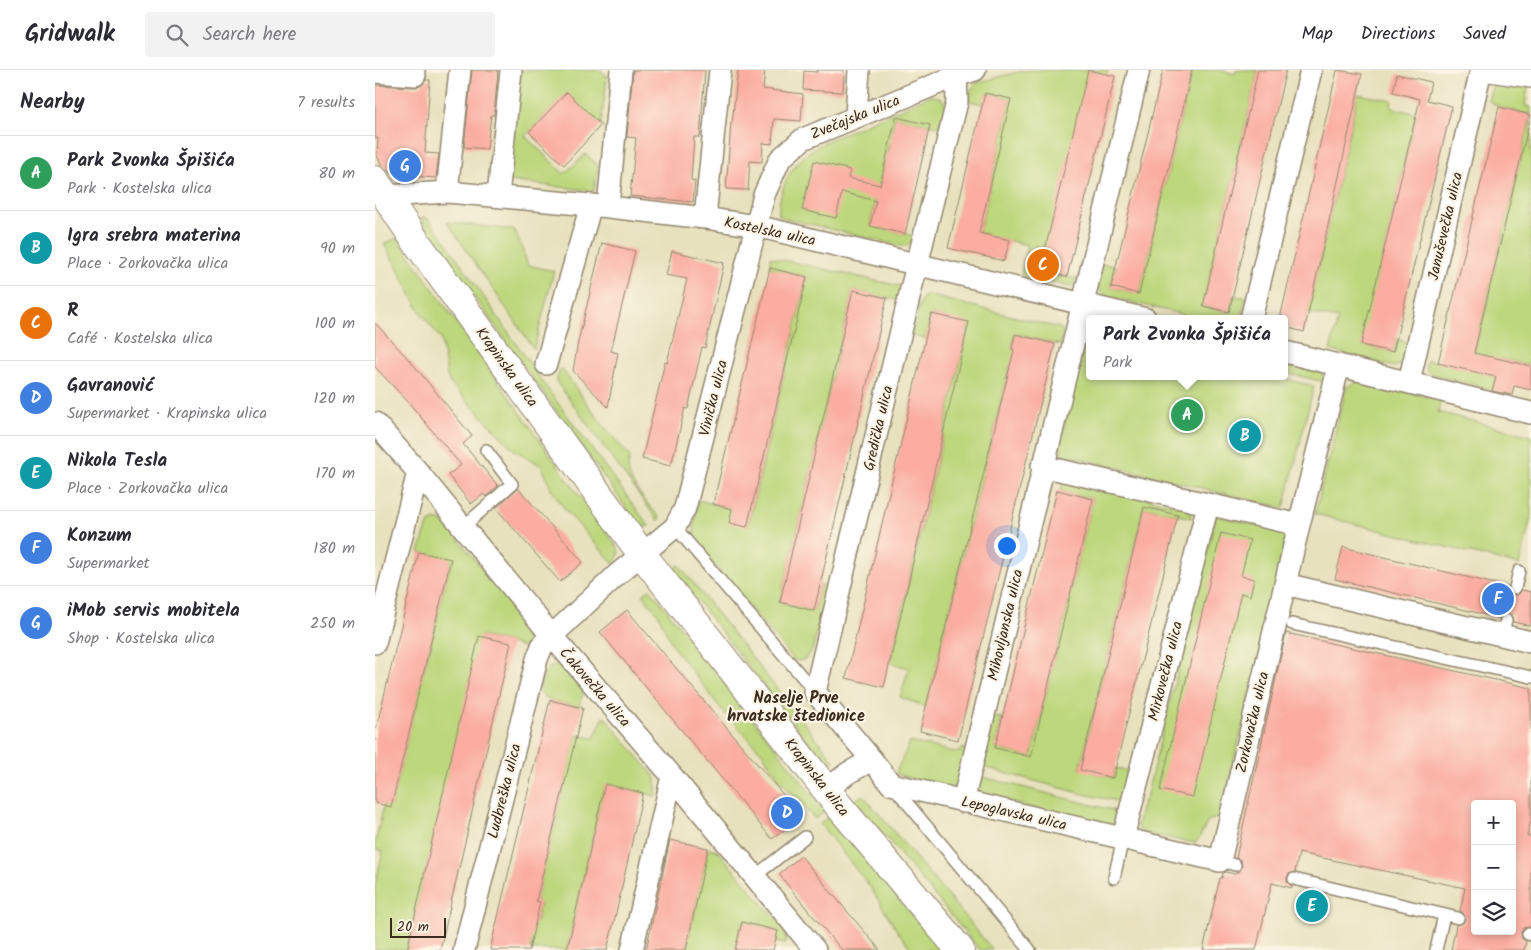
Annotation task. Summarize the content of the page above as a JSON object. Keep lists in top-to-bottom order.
{
  "streets": {
    "street": [
      "Zvečajska ulica",
      "Januševečka ulica",
      "Kostelska ulica",
      "Krapinska ulica",
      "Vinička ulica",
      "Gredička ulica",
      "Mihovljanska ulica",
      "Mirkovečka ulica",
      "Čakovečka ulica",
      "Zorkovačka ulica",
      "Ludbreška ulica",
      "Lepoglavska ulica"
    ]
  },
  "crossings": [
    ["Zvečajska ulica", "Kostelska ulica"],
    ["Zvečajska ulica", "Vinička ulica"],
    ["Zvečajska ulica", "Gredička ulica"],
    ["Kostelska ulica", "Krapinska ulica"],
    ["Kostelska ulica", "Vinička ulica"],
    ["Kostelska ulica", "Gredička ulica"],
    ["Kostelska ulica", "Mihovljanska ulica"],
    ["Krapinska ulica", "Vinička ulica"],
    ["Mihovljanska ulica", "Lepoglavska ulica"],
    ["Mirkovečka ulica", "Lepoglavska ulica"],
    ["Čakovečka ulica", "Ludbreška ulica"],
    ["Zorkovačka ulica", "Lepoglavska ulica"]
  ],
  "districts": ["Naselje Prve hrvatske štedionice"],
  "scale_bar": "20 m",
  "page": {
    "header": "Gridwalk",
    "search": "Search here",
    "nav": ["Map", "Directions", "Saved"],
    "heading": ["Nearby", "7 results"],
    "list": [
      {
        "mark": "A",
        "name": "Park Zvonka Špišića",
        "note": "Park · Kostelska ulica",
        "value": "80 m"
      },
      {
        "mark": "B",
        "name": "Igra srebra materina",
        "note": "Place · Zorkovačka ulica",
        "value": "90 m"
      },
      {
        "mark": "C",
        "name": "R",
        "note": "Café · Kostelska ulica",
        "value": "100 m"
      },
      {
        "mark": "D",
        "name": "Gavranović",
        "note": "Supermarket · Krapinska ulica",
        "value": "120 m"
      },
      {
        "mark": "E",
        "name": "Nikola Tesla",
        "note": "Place · Zorkovačka ulica",
        "value": "170 m"
      },
      {
        "mark": "F",
        "name": "Konzum",
        "note": "Supermarket",
        "value": "180 m"
      },
      {
        "mark": "G",
        "name": "iMob servis mobitela",
        "note": "Shop · Kostelska ulica",
        "value": "250 m"
      }
    ],
    "pins": [
      "G",
      "C",
      "A",
      "B",
      "F",
      "D",
      "E"
    ],
    "popup": ["Park Zvonka Špišića", "Park"],
    "map_buttons": ["+", "−"],
    "scale": "20 m"
  }
}
